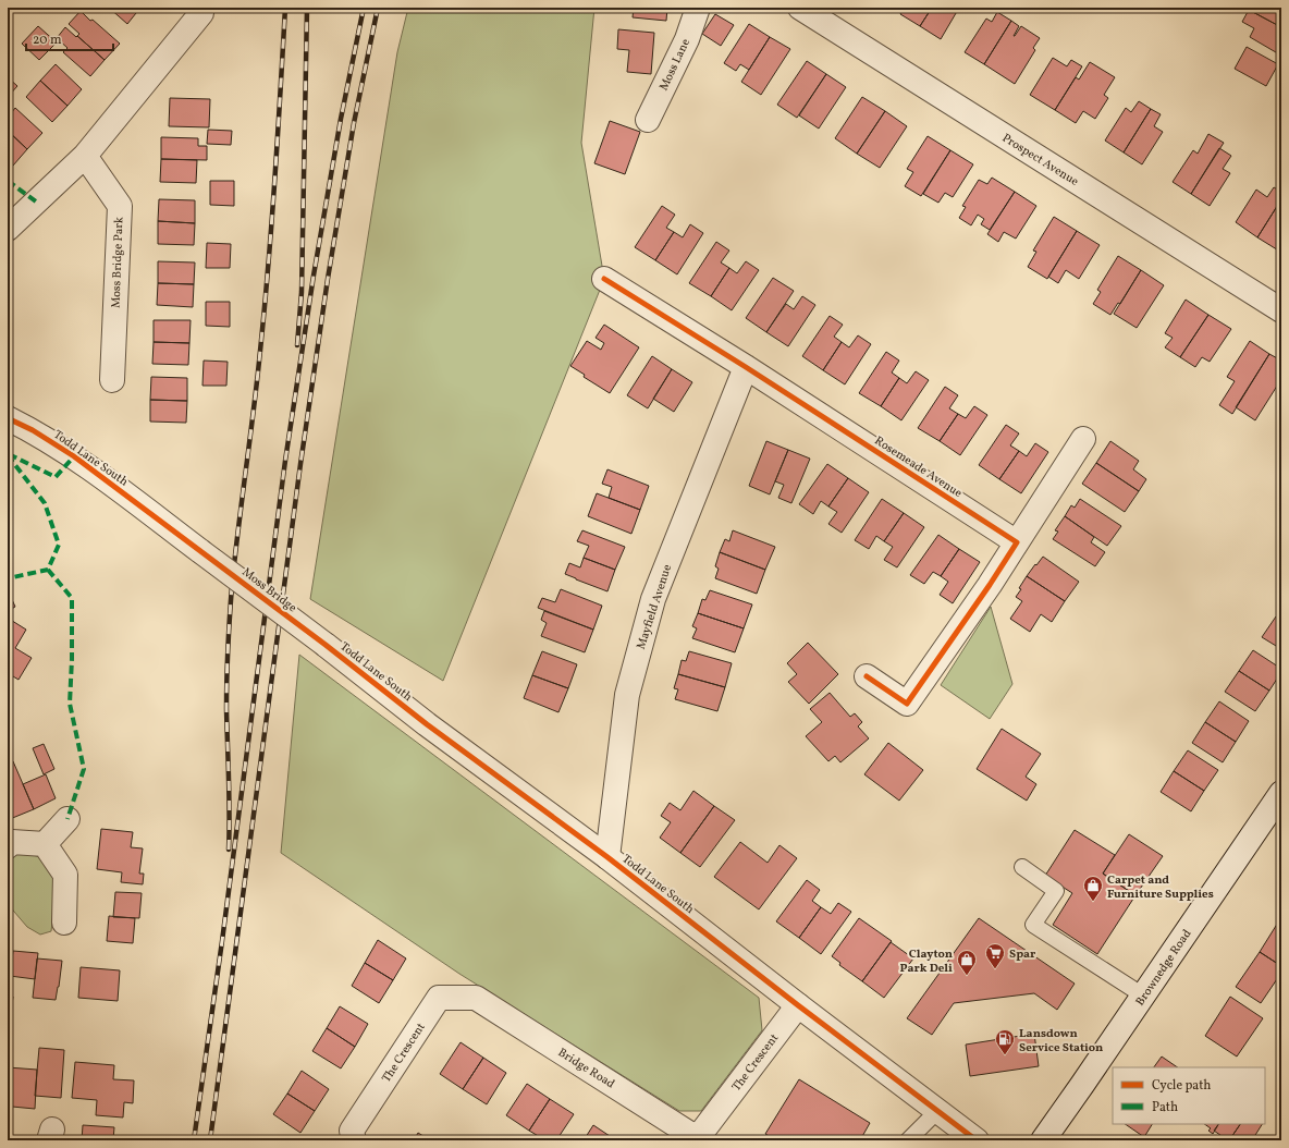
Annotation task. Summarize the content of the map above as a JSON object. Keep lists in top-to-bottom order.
{
  "streets": {
    "street": [
      "Moss Lane",
      "Prospect Avenue",
      "Moss Bridge Park",
      "Todd Lane South",
      "Rosemeade Avenue",
      "Moss Bridge",
      "Mayfield Avenue",
      "Brownedge Road",
      "The Crescent",
      "Bridge Road"
    ]
  },
  "crossings": [
    ["Todd Lane South", "Moss Bridge"],
    ["Todd Lane South", "Mayfield Avenue"],
    ["Todd Lane South", "The Crescent"],
    ["Rosemeade Avenue", "Mayfield Avenue"],
    ["The Crescent", "Bridge Road"]
  ],
  "places": {
    "shop": ["Carpet and Furniture Supplies", "Clayton Park Deli"],
    "supermarket": ["Spar"],
    "fuel station": ["Lansdown Service Station"]
  },
  "legend": ["Cycle path", "Path"],
  "scale_bar": "20 m"
}
